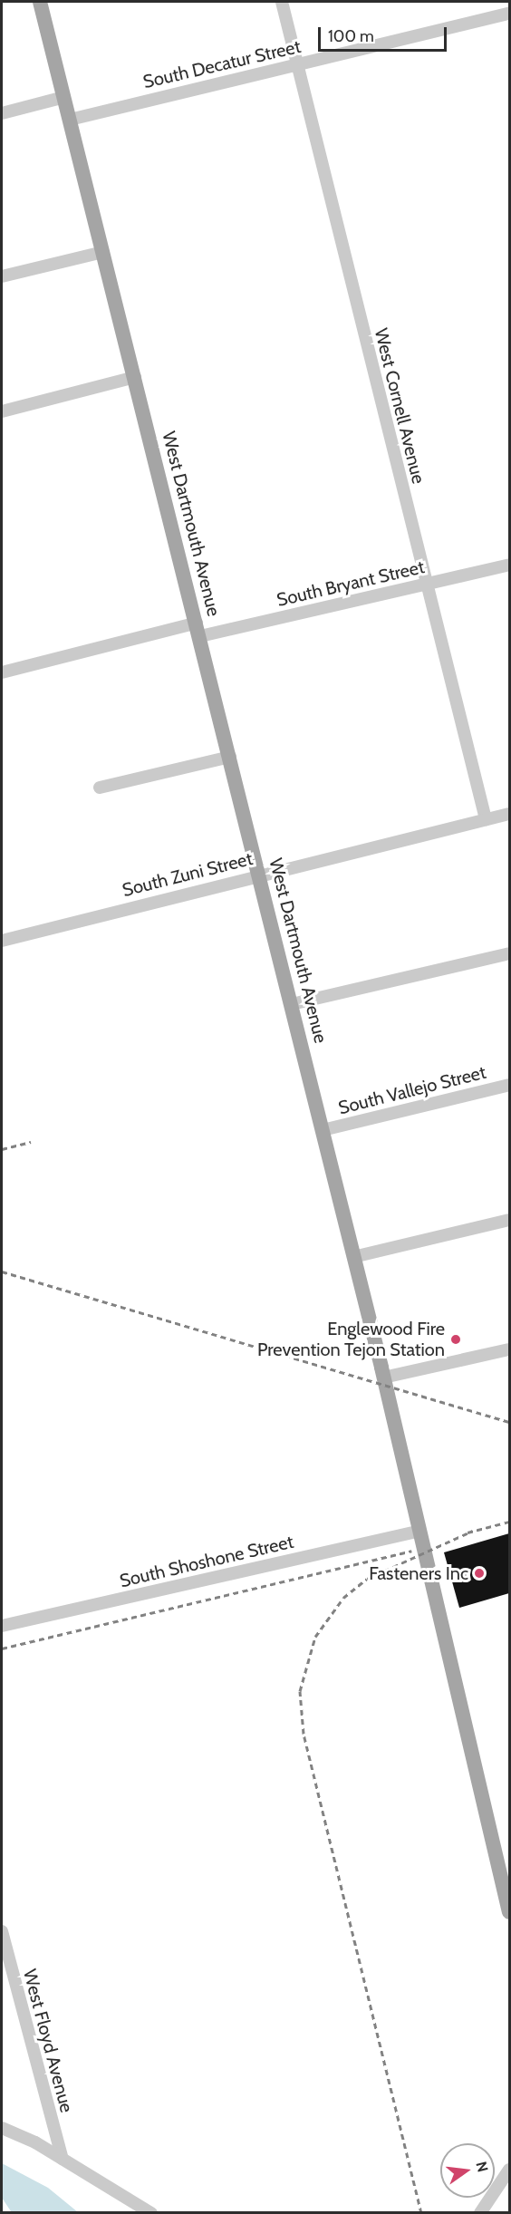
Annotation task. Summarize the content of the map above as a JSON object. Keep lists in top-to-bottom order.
{
  "streets": {
    "main road": ["West Dartmouth Avenue"],
    "street": [
      "South Decatur Street",
      "West Cornell Avenue",
      "South Bryant Street",
      "South Zuni Street",
      "South Vallejo Street",
      "South Shoshone Street",
      "West Floyd Avenue"
    ]
  },
  "crossings": [
    ["South Decatur Street", "West Cornell Avenue"],
    ["South Decatur Street", "West Dartmouth Avenue"],
    ["West Cornell Avenue", "South Bryant Street"],
    ["West Cornell Avenue", "South Zuni Street"],
    ["West Dartmouth Avenue", "South Bryant Street"],
    ["West Dartmouth Avenue", "South Zuni Street"],
    ["West Dartmouth Avenue", "South Vallejo Street"],
    ["West Dartmouth Avenue", "South Shoshone Street"]
  ],
  "places": ["Englewood Fire Prevention Tejon Station", "Fasteners Inc"],
  "scale_bar": "100 m",
  "north": "right"
}
